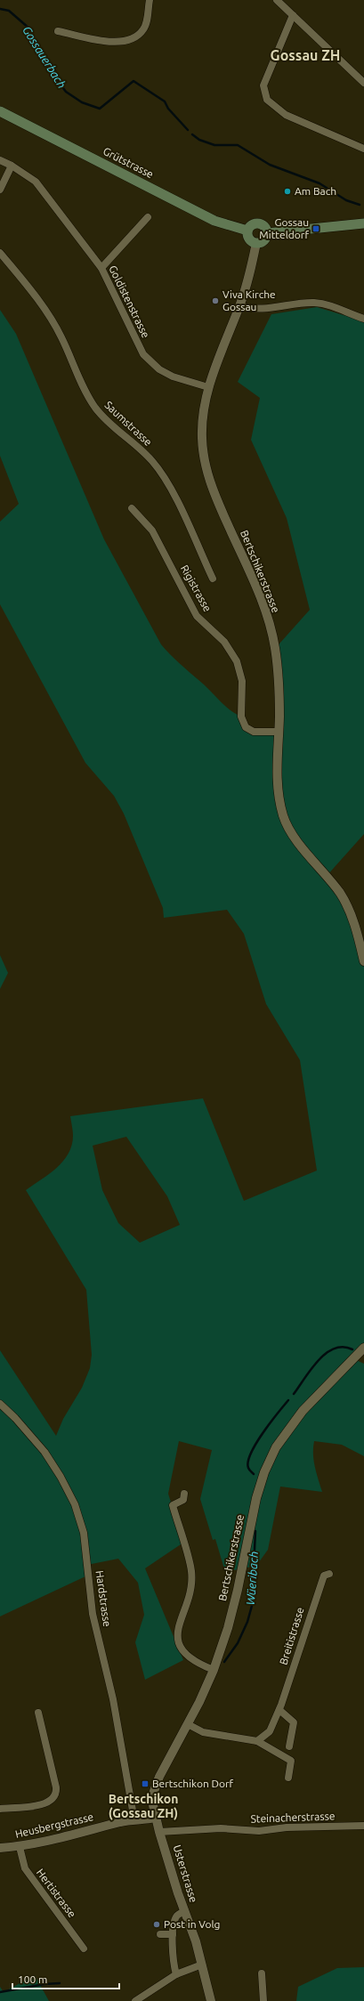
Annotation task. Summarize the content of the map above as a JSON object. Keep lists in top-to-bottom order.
{
  "streets": {
    "main road": ["Grütstrasse"],
    "street": [
      "Goldistenstrasse",
      "Saumstrasse",
      "Bertschikerstrasse",
      "Rigistrasse",
      "Hardstrasse",
      "Breitistrasse",
      "Steinacherstrasse",
      "Heusbergstrasse",
      "Usterstrasse",
      "Hertistrasse"
    ]
  },
  "crossings": [
    ["Grütstrasse", "Bertschikerstrasse"],
    ["Goldistenstrasse", "Bertschikerstrasse"],
    ["Bertschikerstrasse", "Rigistrasse"],
    ["Bertschikerstrasse", "Usterstrasse"],
    ["Hardstrasse", "Heusbergstrasse"],
    ["Steinacherstrasse", "Usterstrasse"],
    ["Heusbergstrasse", "Usterstrasse"],
    ["Heusbergstrasse", "Hertistrasse"]
  ],
  "districts": ["Gossau ZH", "Bertschikon (Gossau ZH)"],
  "water": ["Gossauerbach", "Wüeribach"],
  "places": {
    "other": ["Am Bach", "Viva Kirche Gossau", "Post in Volg"],
    "transit": ["Gossau Mitteldorf", "Bertschikon Dorf"]
  },
  "scale_bar": "100 m"
}
